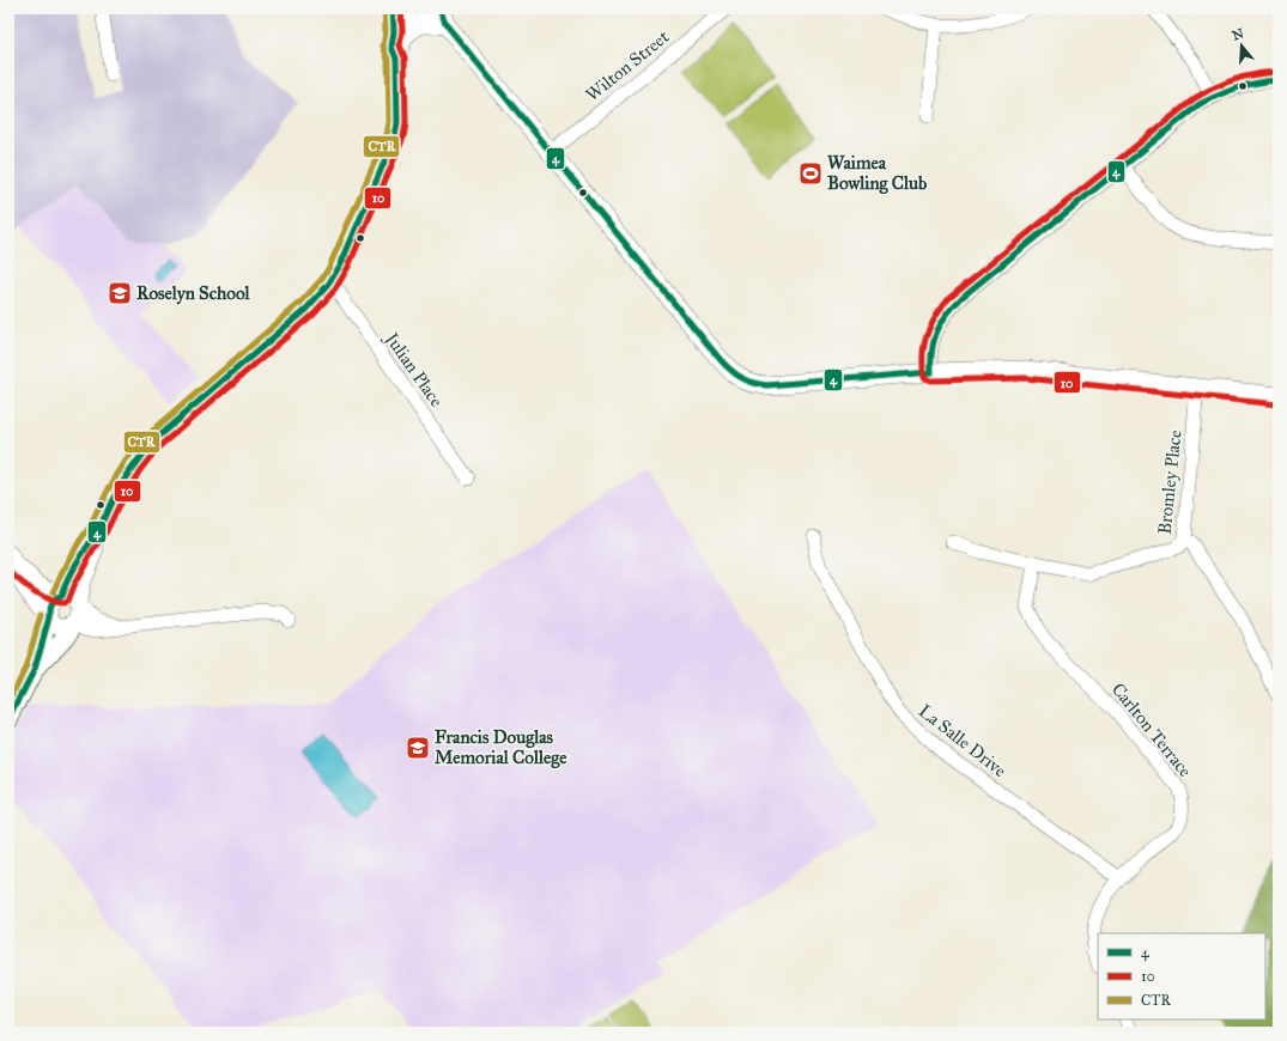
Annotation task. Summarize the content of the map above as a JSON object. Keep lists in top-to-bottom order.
{
  "streets": {
    "street": [
      "Wilton Street",
      "Julian Place",
      "Bromley Place",
      "Carlton Terrace",
      "La Salle Drive"
    ]
  },
  "crossings": [
    ["Bromley Place", "Carlton Terrace"],
    ["Carlton Terrace", "La Salle Drive"]
  ],
  "places": {
    "sports": ["Waimea Bowling Club"],
    "school or university": ["Roselyn School", "Francis Douglas Memorial College"]
  },
  "lines": ["transit line 4", "transit line 10", "transit line CTR"],
  "legend": ["4", "10", "CTR"],
  "north": "top"
}
